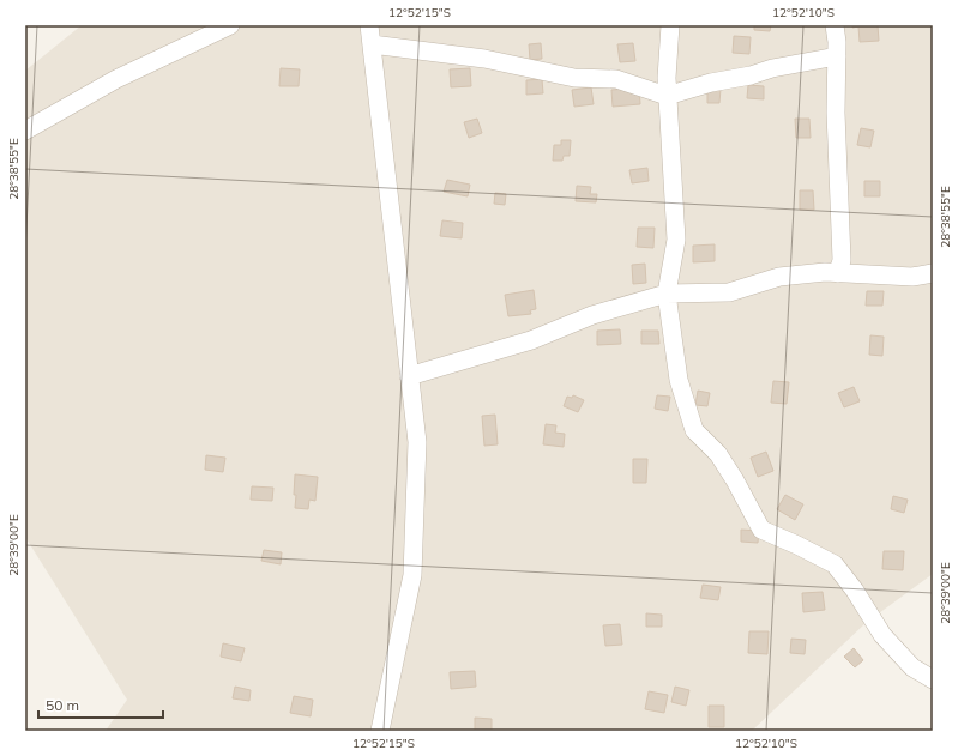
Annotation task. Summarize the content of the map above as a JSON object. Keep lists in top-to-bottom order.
{
  "scale_bar": "50 m",
  "coordinates": [
    "12°52'15\"S",
    "12°52'10\"S",
    "28°38'55\"E",
    "28°39'00\"E"
  ]
}
